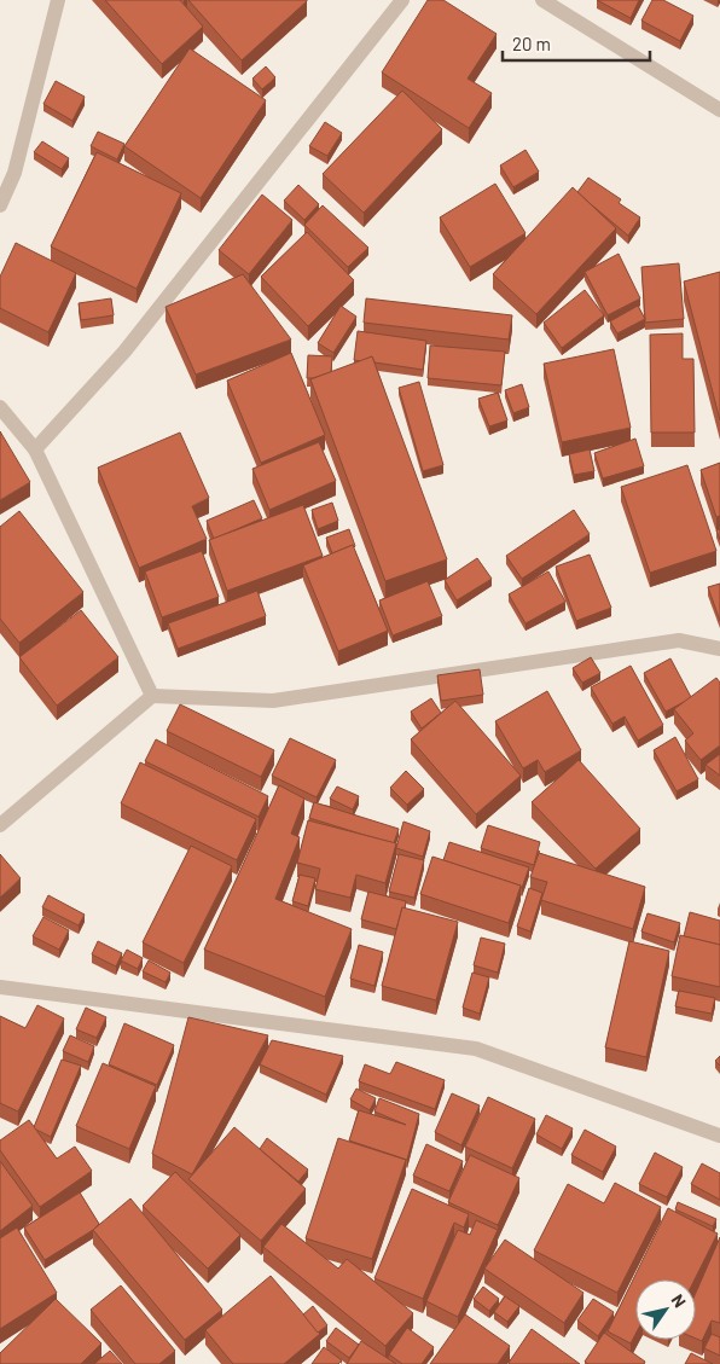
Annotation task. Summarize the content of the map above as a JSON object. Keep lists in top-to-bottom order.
{
  "scale_bar": "20 m",
  "north": "top right"
}
